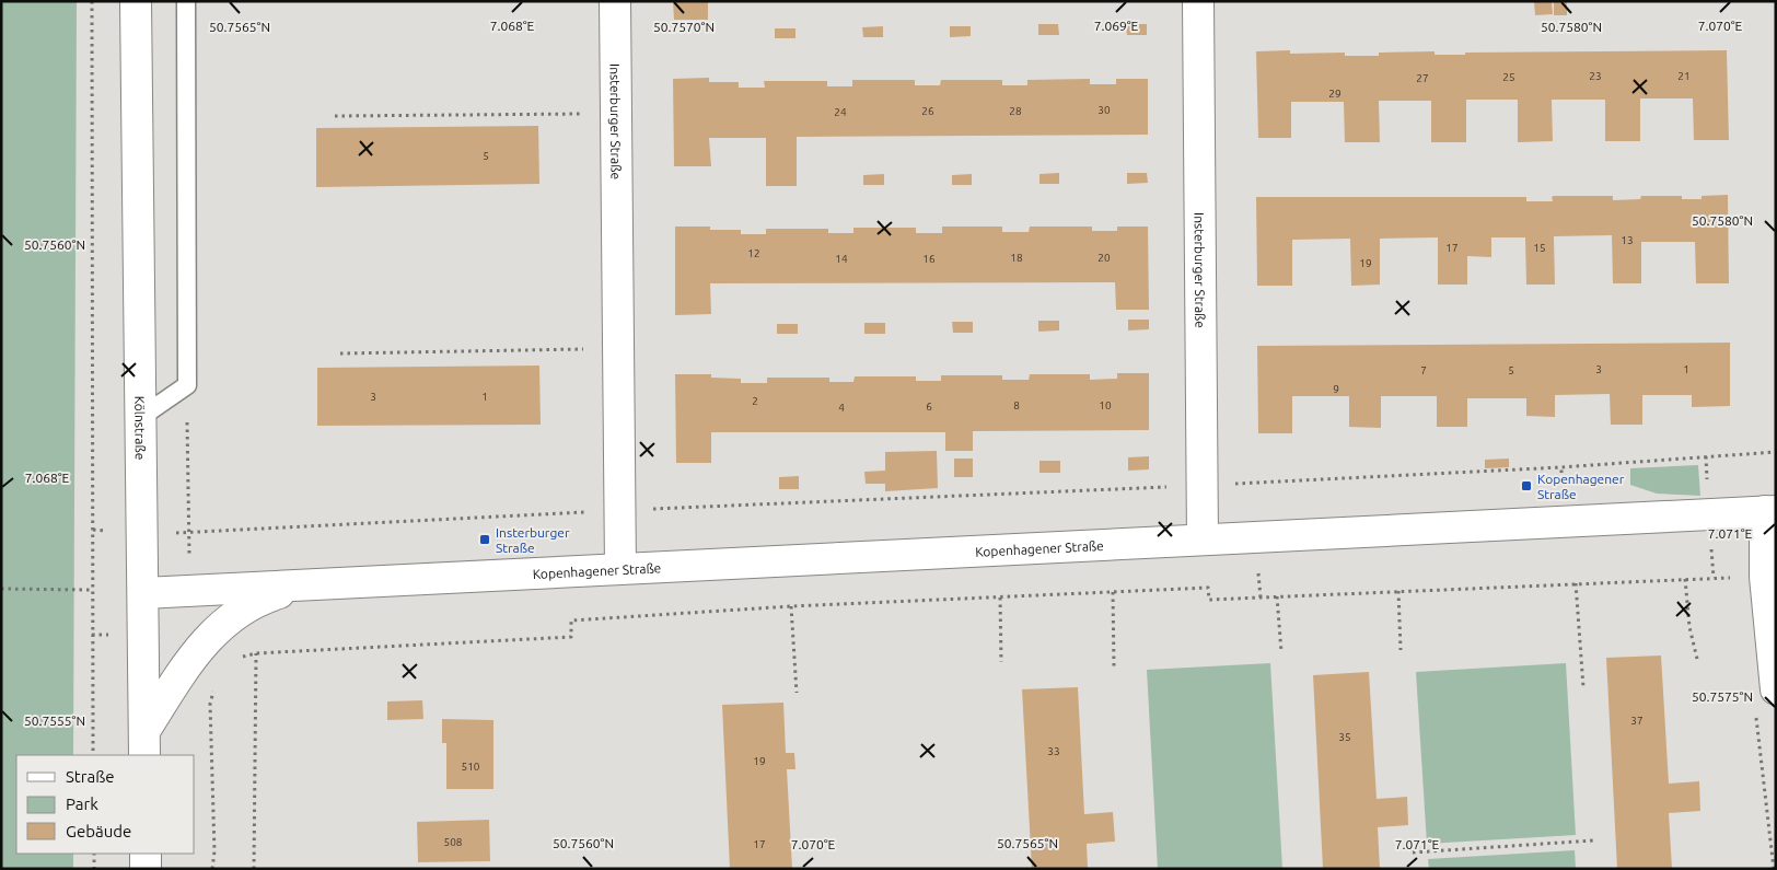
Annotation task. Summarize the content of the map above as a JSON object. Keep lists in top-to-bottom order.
{
  "streets": {
    "street": ["Insterburger Straße", "Kölnstraße", "Kopenhagener Straße"]
  },
  "crossings": [
    ["Insterburger Straße", "Kopenhagener Straße"],
    ["Kölnstraße", "Kopenhagener Straße"]
  ],
  "places": {
    "transit": ["Kopenhagener Straße", "Insterburger Straße"]
  },
  "house_numbers": [
    "23",
    "21",
    "25",
    "27",
    "29",
    "30",
    "26",
    "28",
    "24",
    "5",
    "13",
    "17",
    "15",
    "12",
    "18",
    "20",
    "14",
    "16",
    "19",
    "3",
    "1",
    "7",
    "5",
    "9",
    "3",
    "1",
    "2",
    "8",
    "10",
    "6",
    "4",
    "37",
    "35",
    "33",
    "19",
    "510",
    "508",
    "17"
  ],
  "legend": ["Straße", "Park", "Gebäude"],
  "coordinates": [
    "7.068°E",
    "7.069°E",
    "7.070°E",
    "50.7565°N",
    "50.7570°N",
    "50.7580°N",
    "50.7560°N",
    "7.071°E",
    "50.7575°N",
    "50.7555°N"
  ]
}
